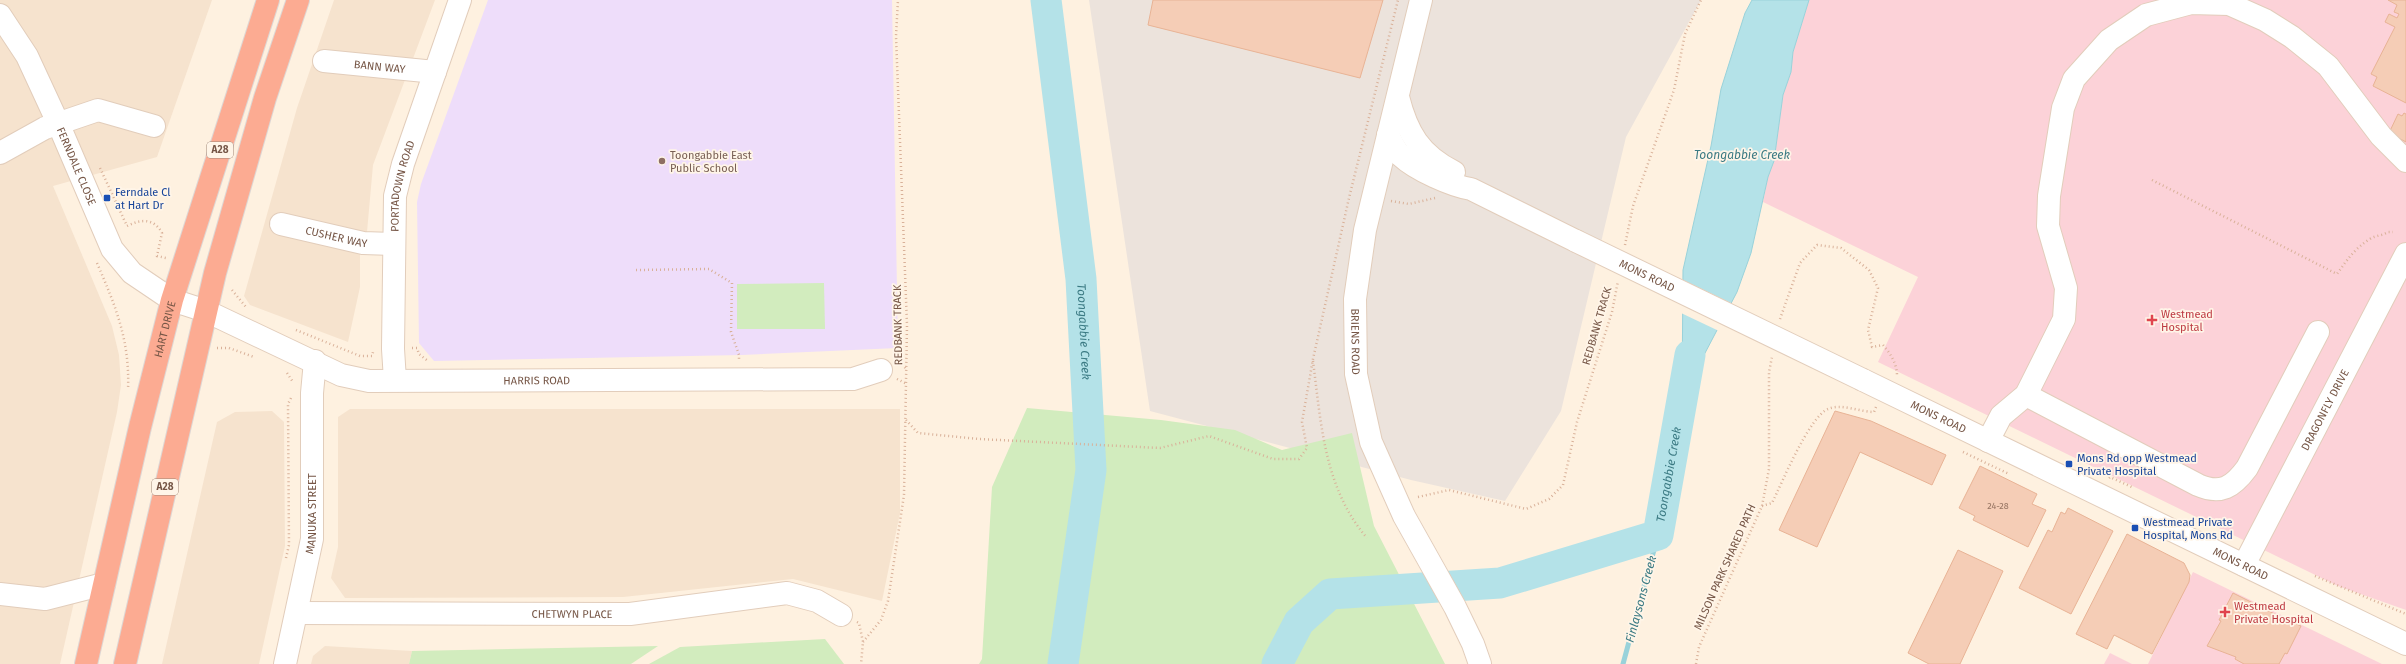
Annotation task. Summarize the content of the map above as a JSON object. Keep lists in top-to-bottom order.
{
  "streets": {
    "highway": ["A28", "HART DRIVE"],
    "street": [
      "BANN WAY",
      "FERNDALE CLOSE",
      "PORTADOWN ROAD",
      "CUSHER WAY",
      "MONS ROAD",
      "BRIENS ROAD",
      "HARRIS ROAD",
      "DRAGONFLY DRIVE",
      "MANUKA STREET",
      "CHETWYN PLACE"
    ],
    "path": ["REDBANK TRACK", "MILSON PARK SHARED PATH"]
  },
  "crossings": [
    ["BANN WAY", "PORTADOWN ROAD"],
    ["A28", "FERNDALE CLOSE"],
    ["A28", "HARRIS ROAD"],
    ["FERNDALE CLOSE", "HART DRIVE"],
    ["FERNDALE CLOSE", "HARRIS ROAD"],
    ["PORTADOWN ROAD", "CUSHER WAY"],
    ["PORTADOWN ROAD", "HARRIS ROAD"],
    ["MONS ROAD", "BRIENS ROAD"],
    ["MONS ROAD", "DRAGONFLY DRIVE"],
    ["MONS ROAD", "MILSON PARK SHARED PATH"],
    ["HARRIS ROAD", "MANUKA STREET"],
    ["MANUKA STREET", "CHETWYN PLACE"]
  ],
  "water": ["Toongabbie Creek", "Finlaysons Creek"],
  "places": {
    "other": ["Toongabbie East Public School"],
    "transit": ["Ferndale Cl at Hart Dr", "Mons Rd opp Westmead Private Hospital", "Westmead Private Hospital, Mons Rd"],
    "health": ["Westmead Hospital", "Westmead Private Hospital"]
  },
  "house_numbers": ["24-28"]
}
